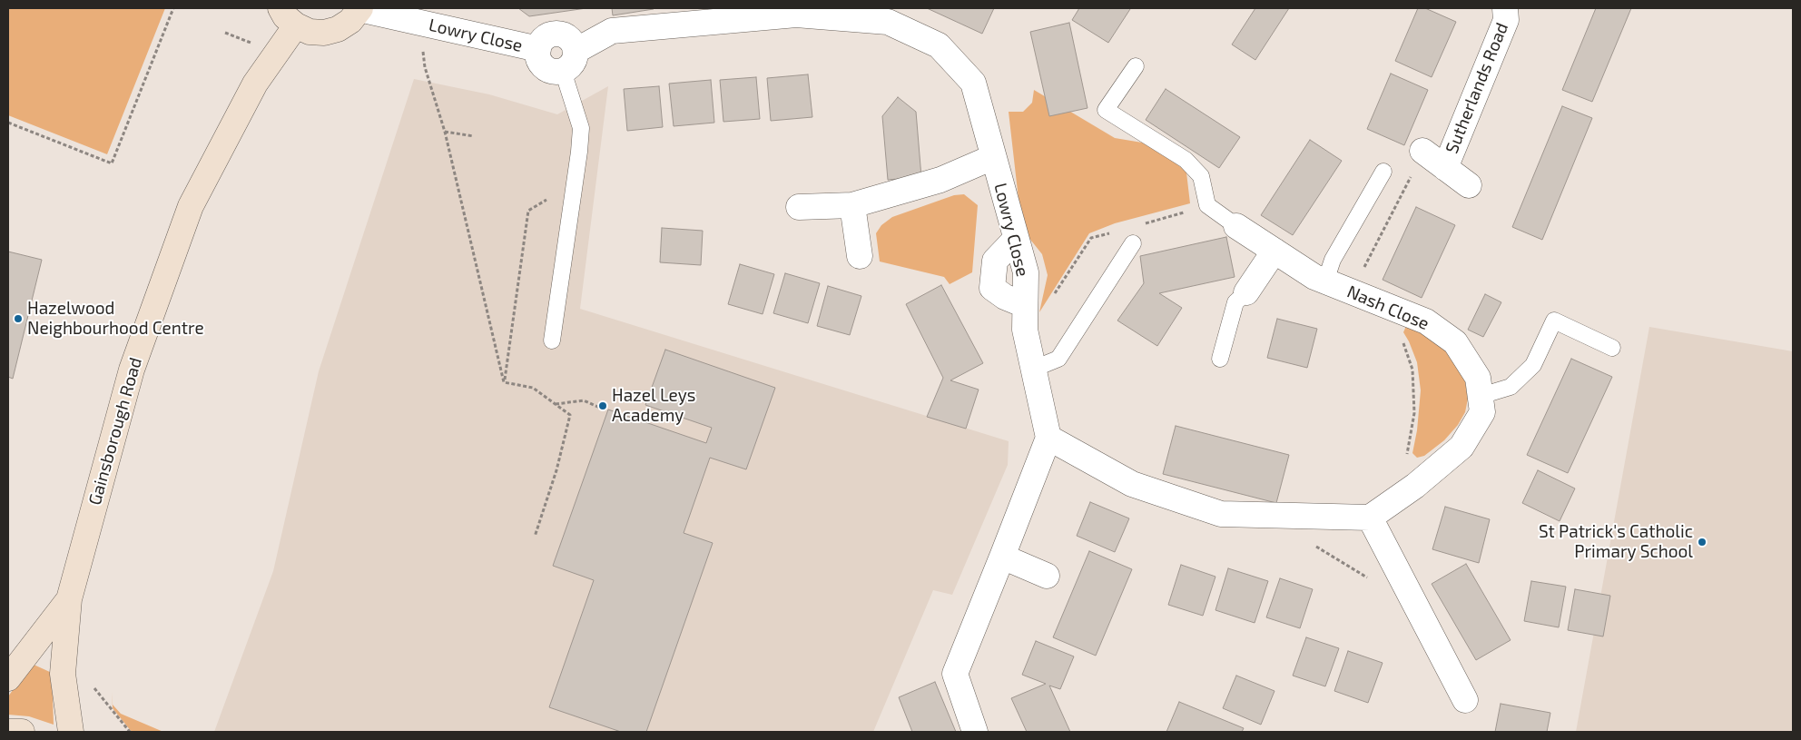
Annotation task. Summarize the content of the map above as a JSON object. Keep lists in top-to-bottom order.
{
  "streets": {
    "street": [
      "Lowry Close",
      "Sutherlands Road",
      "Nash Close",
      "Gainsborough Road"
    ]
  },
  "places": ["Hazelwood Neighbourhood Centre", "Hazel Leys Academy", "St Patrick's Catholic Primary School"]
}
